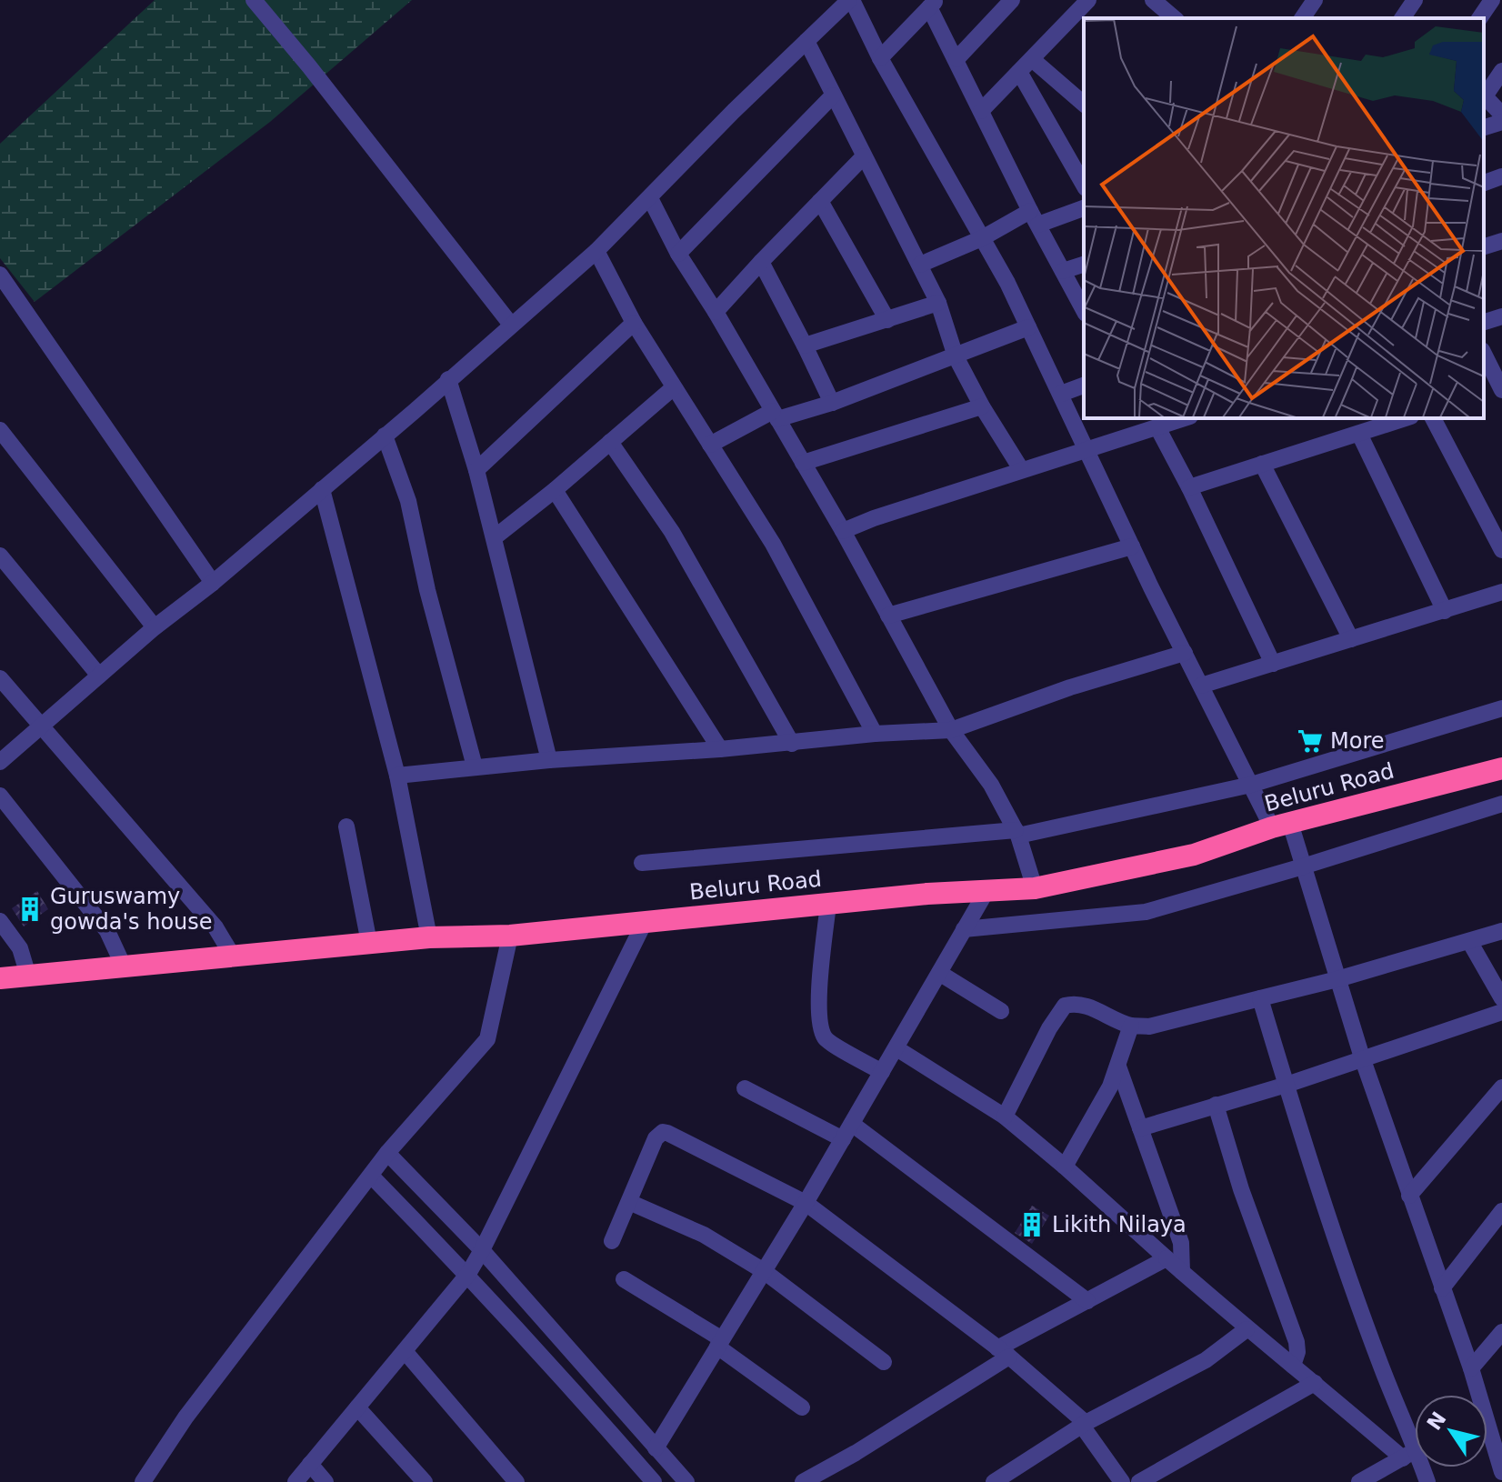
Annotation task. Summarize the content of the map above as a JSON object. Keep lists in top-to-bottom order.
{
  "streets": {
    "highway": ["Beluru Road"]
  },
  "places": {
    "supermarket": ["More"],
    "building": ["Guruswamy gowda's house", "Likith Nilaya"]
  },
  "north": "top left"
}
